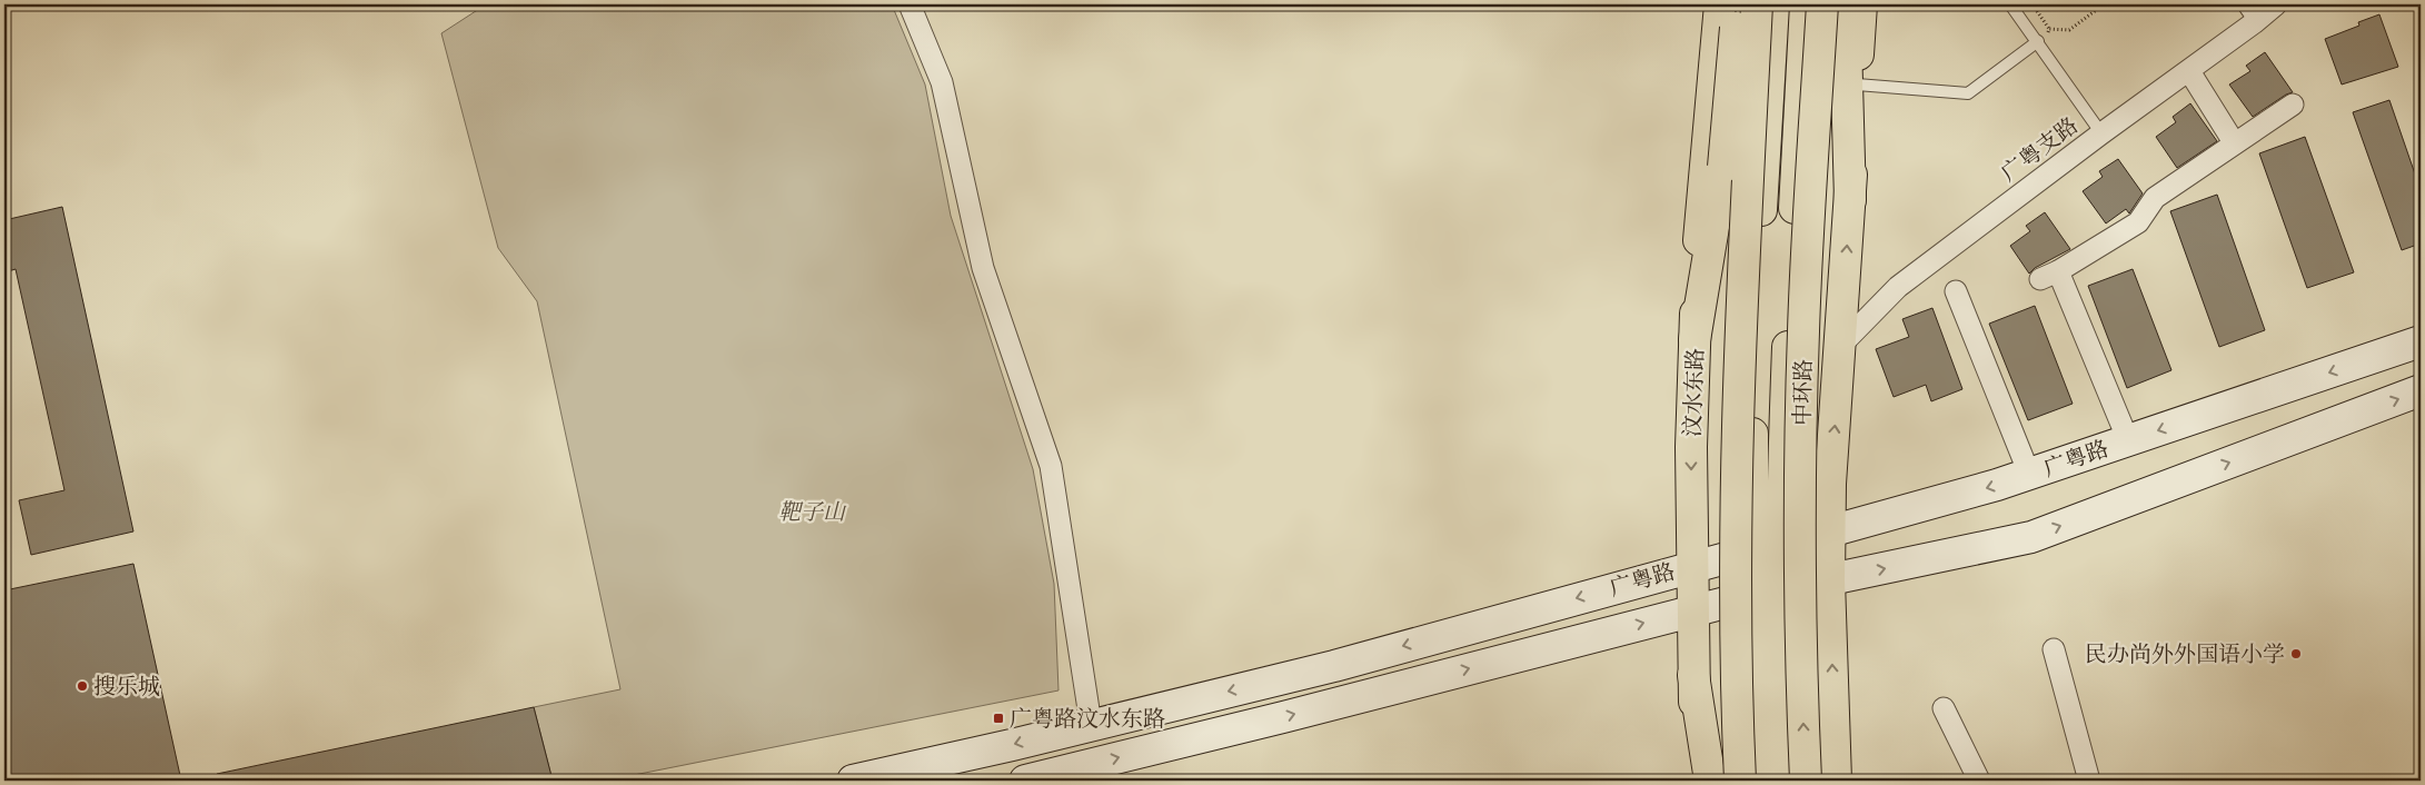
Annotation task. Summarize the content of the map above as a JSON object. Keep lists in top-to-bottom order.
{
  "streets": {
    "main road": ["汶水东路", "中环路", "广粤路"],
    "street": ["广粤支路"]
  },
  "crossings": [
    ["汶水东路", "广粤路"]
  ],
  "parks": ["靶子山"],
  "places": {
    "other": ["民办尚外外国语小学", "搜乐城"],
    "transit": ["广粤路汶水东路"]
  }
}
